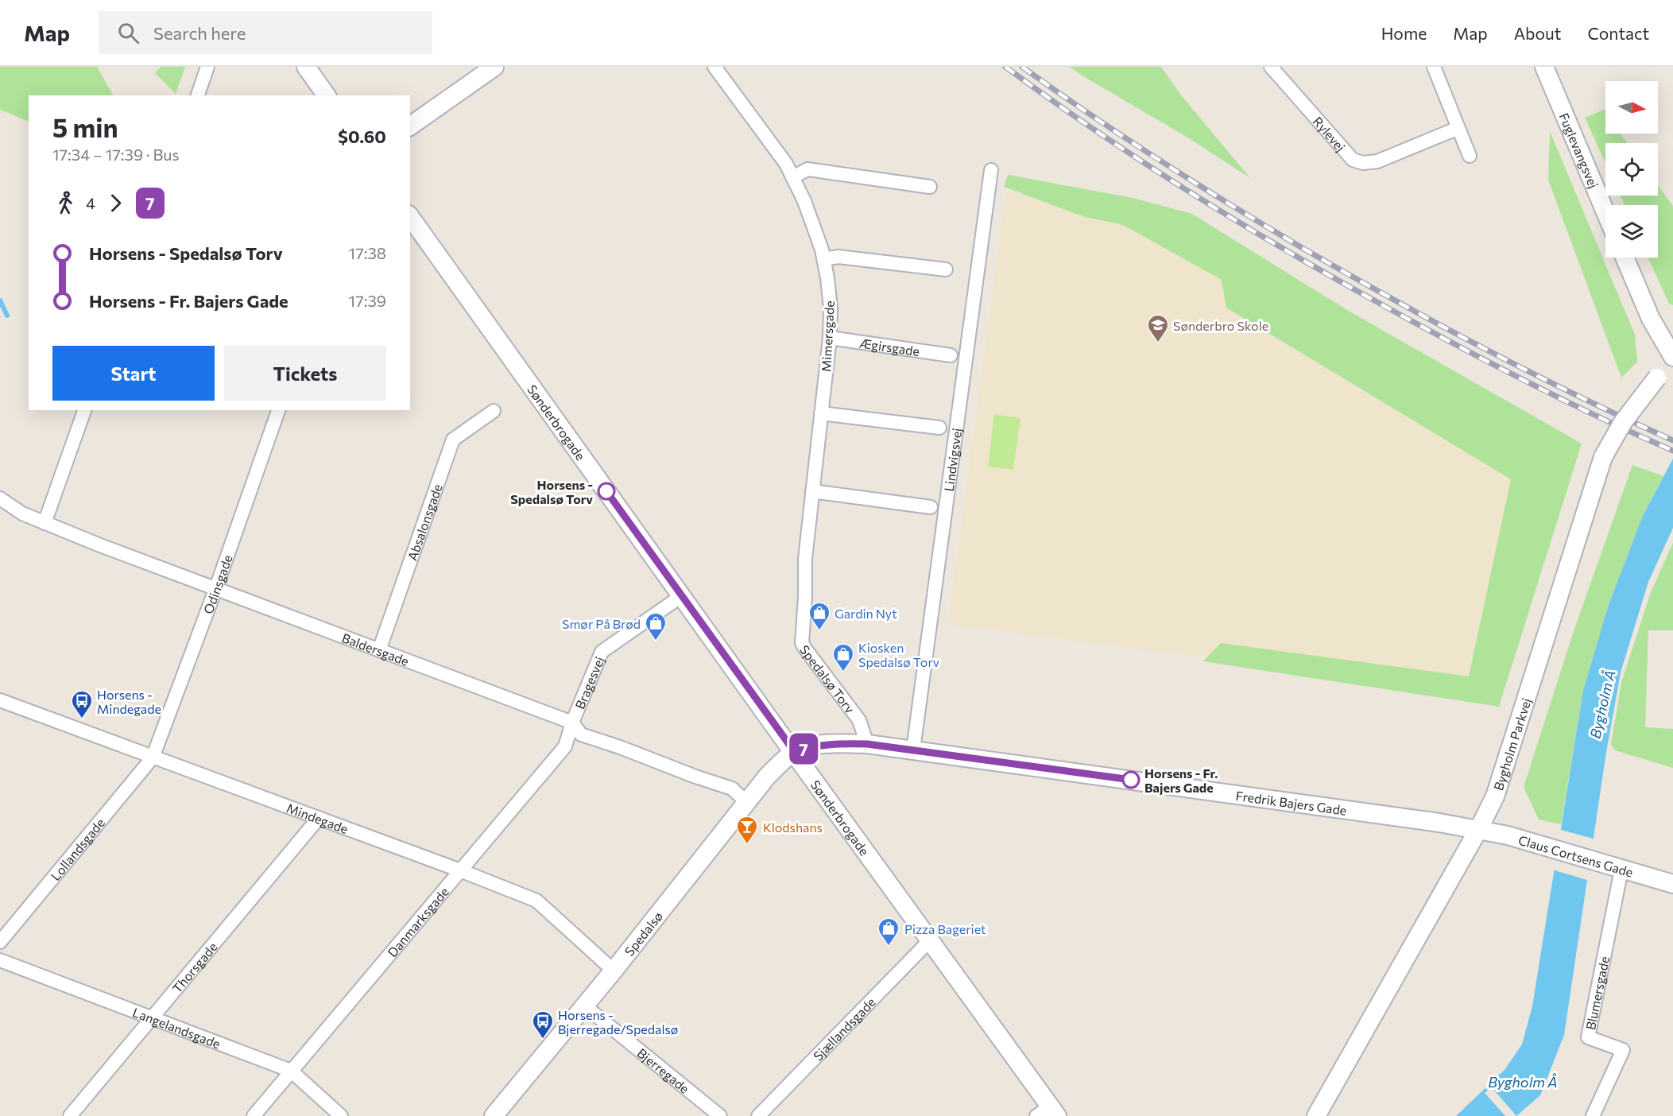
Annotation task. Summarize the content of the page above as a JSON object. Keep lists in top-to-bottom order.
{
  "streets": {
    "street": [
      "Rylevej",
      "Fuglevangsvej",
      "Mimersgade",
      "Ægirsgade",
      "Sønderbrogade",
      "Lindvigsvej",
      "Absalonsgade",
      "Odinsgade",
      "Baldersgade",
      "Spedalsø Torv",
      "Bragesvej",
      "Bygholm Parkvej",
      "Fredrik Bajers Gade",
      "Mindegade",
      "Lollandsgade",
      "Claus Cortsens Gade",
      "Danmarksgade",
      "Spedalsø",
      "Thorsgade",
      "Blumersgade",
      "Langelandsgade",
      "Sjællandsgade",
      "Bjerregade"
    ]
  },
  "crossings": [
    ["Mimersgade", "Ægirsgade"],
    ["Mimersgade", "Spedalsø Torv"],
    ["Sønderbrogade", "Bragesvej"],
    ["Sønderbrogade", "Fredrik Bajers Gade"],
    ["Sønderbrogade", "Spedalsø"],
    ["Sønderbrogade", "Sjællandsgade"],
    ["Lindvigsvej", "Fredrik Bajers Gade"],
    ["Absalonsgade", "Baldersgade"],
    ["Odinsgade", "Baldersgade"],
    ["Odinsgade", "Mindegade"],
    ["Odinsgade", "Lollandsgade"],
    ["Baldersgade", "Bragesvej"],
    ["Baldersgade", "Danmarksgade"],
    ["Baldersgade", "Spedalsø"],
    ["Spedalsø Torv", "Fredrik Bajers Gade"],
    ["Bragesvej", "Danmarksgade"],
    ["Bygholm Parkvej", "Fredrik Bajers Gade"],
    ["Bygholm Parkvej", "Claus Cortsens Gade"],
    ["Fredrik Bajers Gade", "Claus Cortsens Gade"],
    ["Fredrik Bajers Gade", "Spedalsø"],
    ["Mindegade", "Lollandsgade"],
    ["Mindegade", "Danmarksgade"],
    ["Mindegade", "Spedalsø"],
    ["Mindegade", "Thorsgade"],
    ["Claus Cortsens Gade", "Blumersgade"],
    ["Danmarksgade", "Langelandsgade"],
    ["Spedalsø", "Bjerregade"],
    ["Thorsgade", "Langelandsgade"]
  ],
  "water": ["Bygholm Å"],
  "places": {
    "school or university": ["Sønderbro Skole"],
    "other": ["Horsens - Spedalsø Torv", "Horsens - Fr. Bajers Gade"],
    "shop": [
      "Gardin Nyt",
      "Smør På Brød",
      "Kiosken Spedalsø Torv",
      "Pizza Bageriet"
    ],
    "bus stop": ["Horsens - Mindegade", "Horsens - Bjerregade/Spedalsø"],
    "bar": ["Klodshans"]
  },
  "lines": ["bus line 7"],
  "north": "right",
  "page": {
    "header": "Map",
    "search": "Search here",
    "nav": [
      "Home",
      "Map",
      "About",
      "Contact"
    ],
    "on_map": "7",
    "heading": ["5 min", "17:34 – 17:39 · Bus", "$0.60"],
    "legs": ["4", "7"],
    "list": [
      {
        "name": "Horsens - Spedalsø Torv",
        "value": "17:38"
      },
      {
        "name": "Horsens - Fr. Bajers Gade",
        "value": "17:39"
      }
    ],
    "buttons": ["Start", "Tickets"]
  }
}
